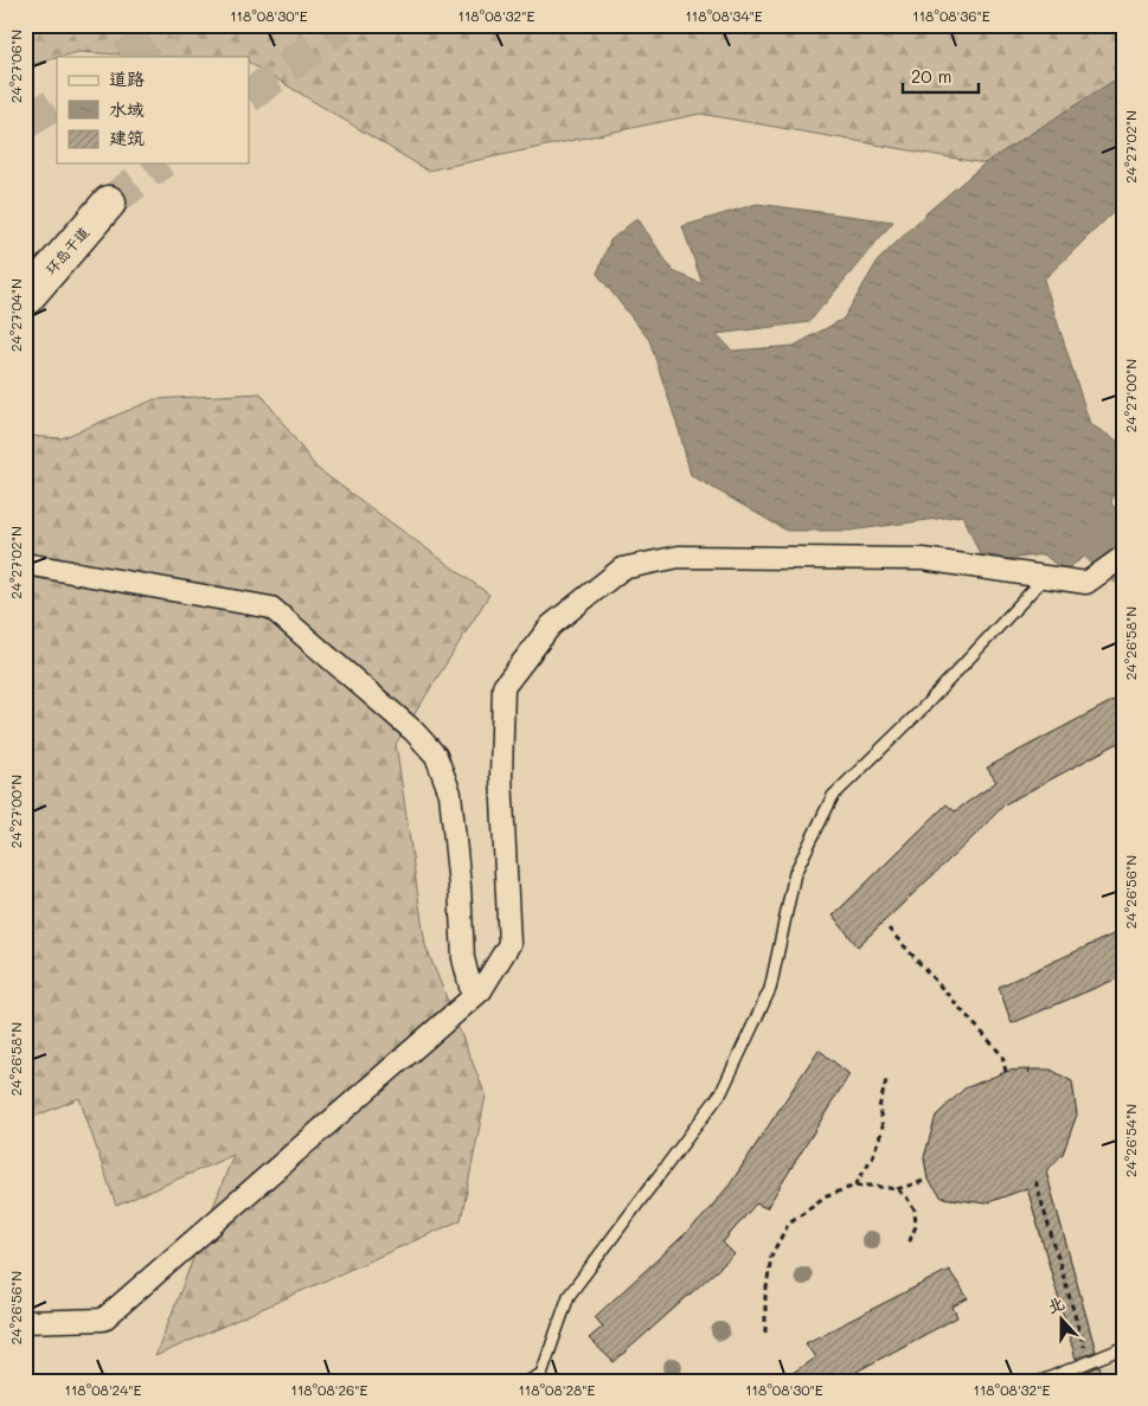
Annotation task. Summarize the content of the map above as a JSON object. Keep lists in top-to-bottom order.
{
  "streets": {
    "highway": ["环岛干道"]
  },
  "legend": ["道路", "水域", "建筑"],
  "scale_bar": "20 m",
  "north": "top",
  "coordinates": [
    "118°08'30\"E",
    "118°08'32\"E",
    "118°08'34\"E",
    "118°08'36\"E",
    "24°27'06\"N",
    "24°27'02\"N",
    "24°27'04\"N",
    "24°27'00\"N",
    "24°26'58\"N",
    "24°26'56\"N",
    "24°26'54\"N",
    "118°08'24\"E",
    "118°08'26\"E",
    "118°08'28\"E"
  ]
}
